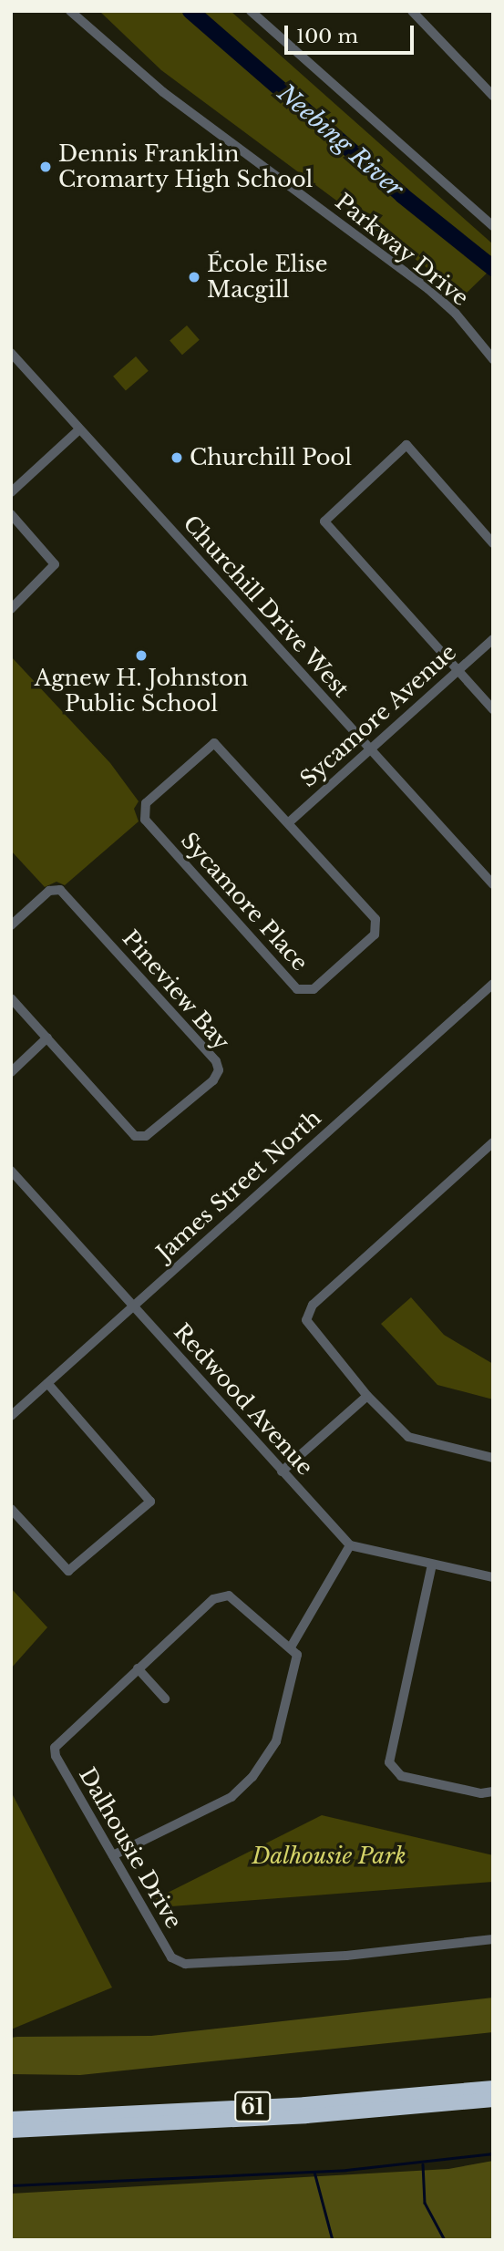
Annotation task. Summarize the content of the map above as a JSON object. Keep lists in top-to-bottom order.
{
  "streets": {
    "highway": ["61"],
    "street": [
      "Parkway Drive",
      "Churchill Drive West",
      "Sycamore Avenue",
      "Sycamore Place",
      "Pineview Bay",
      "James Street North",
      "Redwood Avenue",
      "Dalhousie Drive"
    ]
  },
  "crossings": [
    ["Churchill Drive West", "Sycamore Avenue"],
    ["Sycamore Avenue", "Sycamore Place"],
    ["James Street North", "Redwood Avenue"]
  ],
  "water": ["Neebing River"],
  "parks": ["Dalhousie Park"],
  "places": [
    "Dennis Franklin Cromarty High School",
    "École Elise Macgill",
    "Churchill Pool",
    "Agnew H. Johnston Public School"
  ],
  "scale_bar": "100 m"
}
